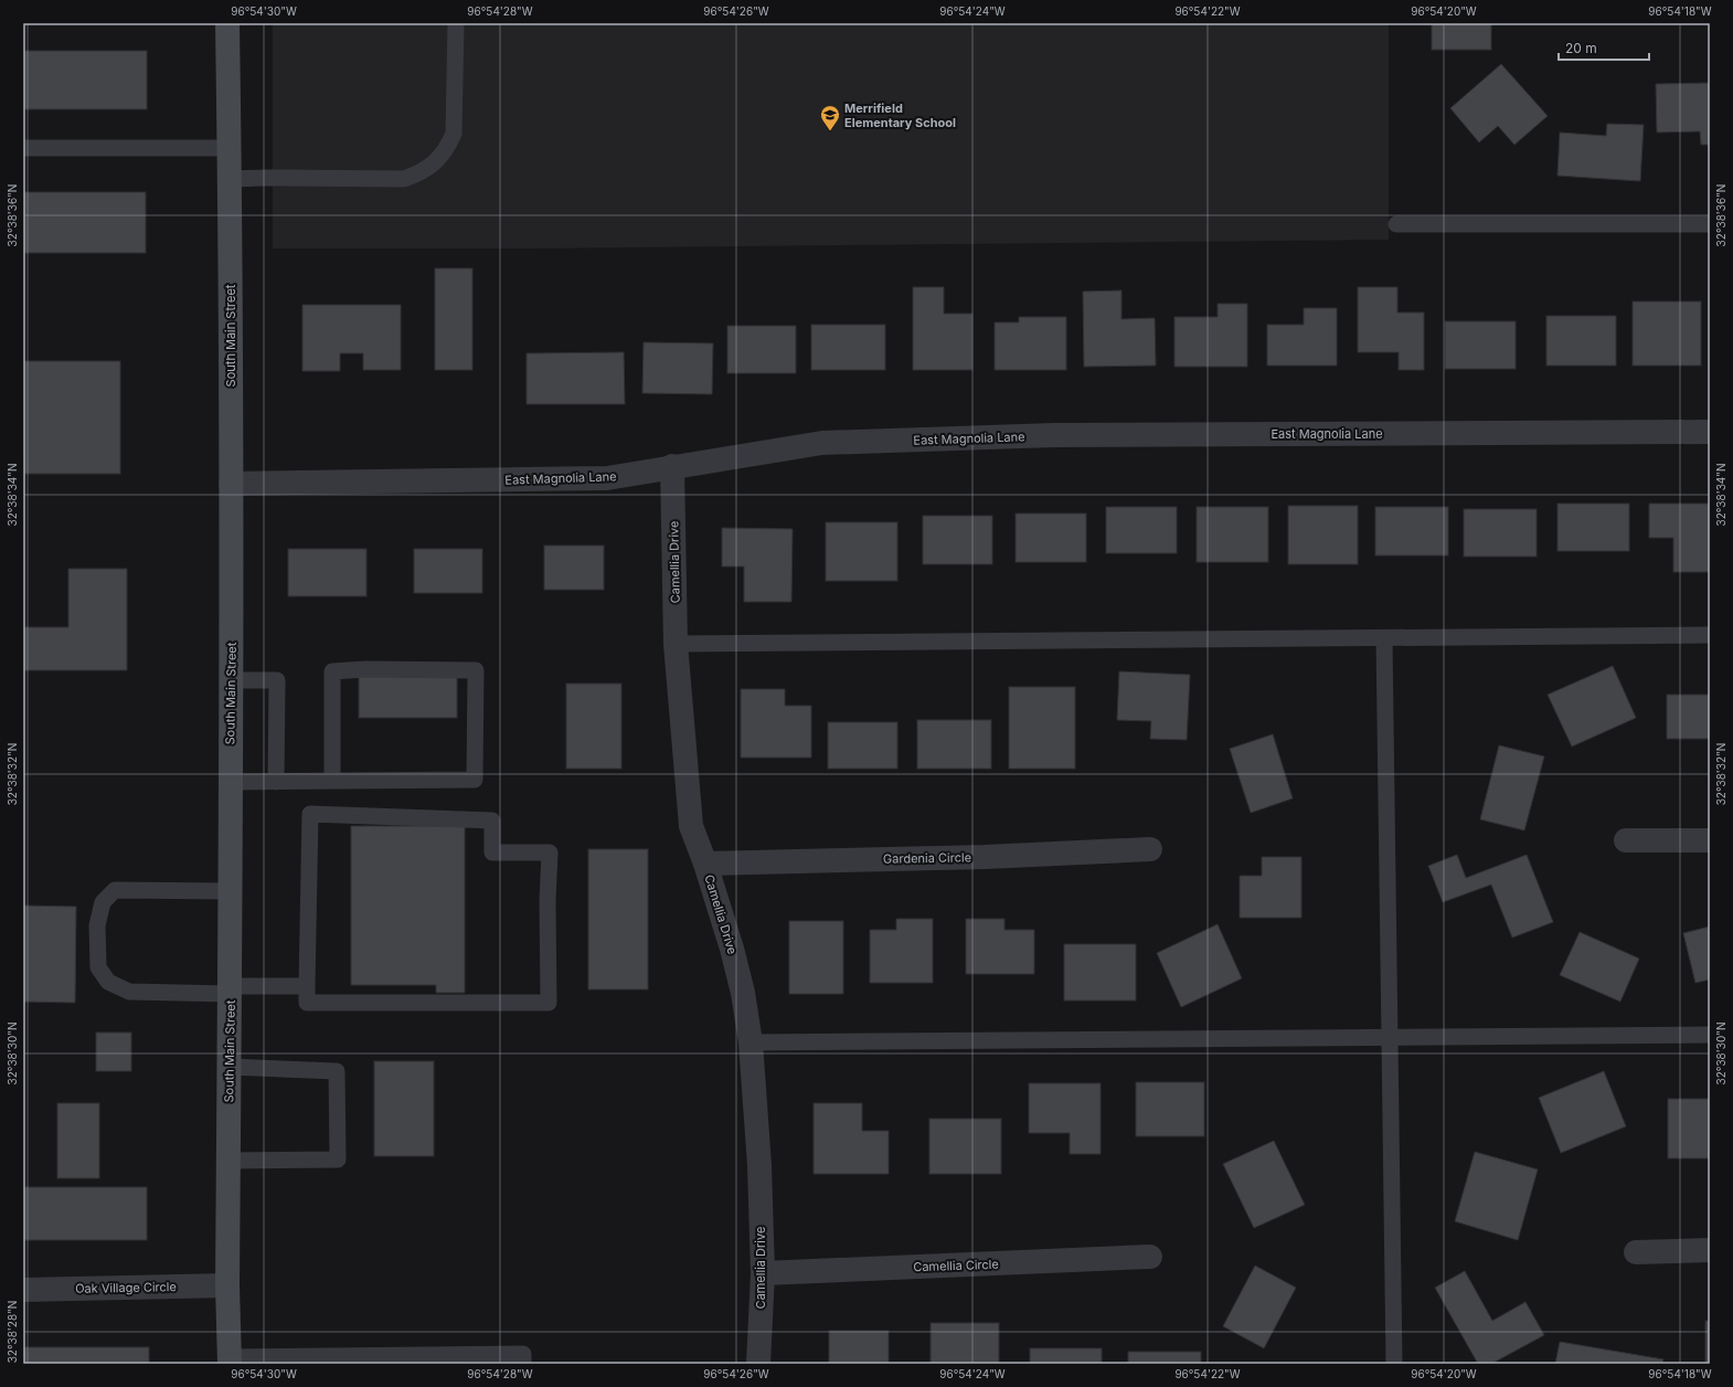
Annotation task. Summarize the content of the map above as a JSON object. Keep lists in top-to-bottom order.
{
  "streets": {
    "main road": ["South Main Street"],
    "street": [
      "East Magnolia Lane",
      "Camellia Drive",
      "Gardenia Circle",
      "Camellia Circle",
      "Oak Village Circle"
    ]
  },
  "crossings": [
    ["South Main Street", "East Magnolia Lane"],
    ["South Main Street", "Oak Village Circle"],
    ["East Magnolia Lane", "Camellia Drive"],
    ["Camellia Drive", "Gardenia Circle"],
    ["Camellia Drive", "Camellia Circle"]
  ],
  "places": {
    "school or university": ["Merrifield Elementary School"]
  },
  "scale_bar": "20 m",
  "coordinates": [
    "96°54'30\"W",
    "96°54'28\"W",
    "96°54'26\"W",
    "96°54'24\"W",
    "96°54'22\"W",
    "96°54'20\"W",
    "96°54'18\"W",
    "32°38'36\"N",
    "32°38'34\"N",
    "32°38'32\"N",
    "32°38'30\"N",
    "32°38'28\"N"
  ]
}
